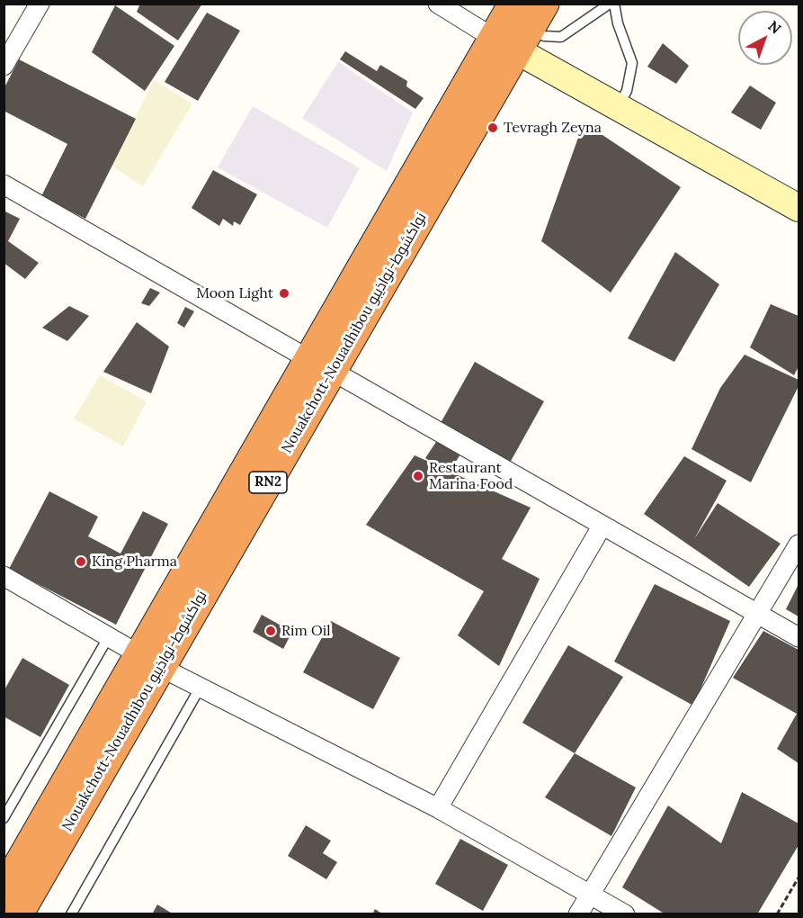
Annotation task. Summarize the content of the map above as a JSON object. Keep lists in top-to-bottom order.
{
  "streets": {
    "highway": ["Nouakchott-Nouadhibou نواكشوط-نواذيبو", "RN2"]
  },
  "places": [
    "Tevragh Zeyna",
    "Moon Light",
    "Restaurant Marina Food",
    "King Pharma",
    "Rim Oil"
  ],
  "north": "top right"
}
